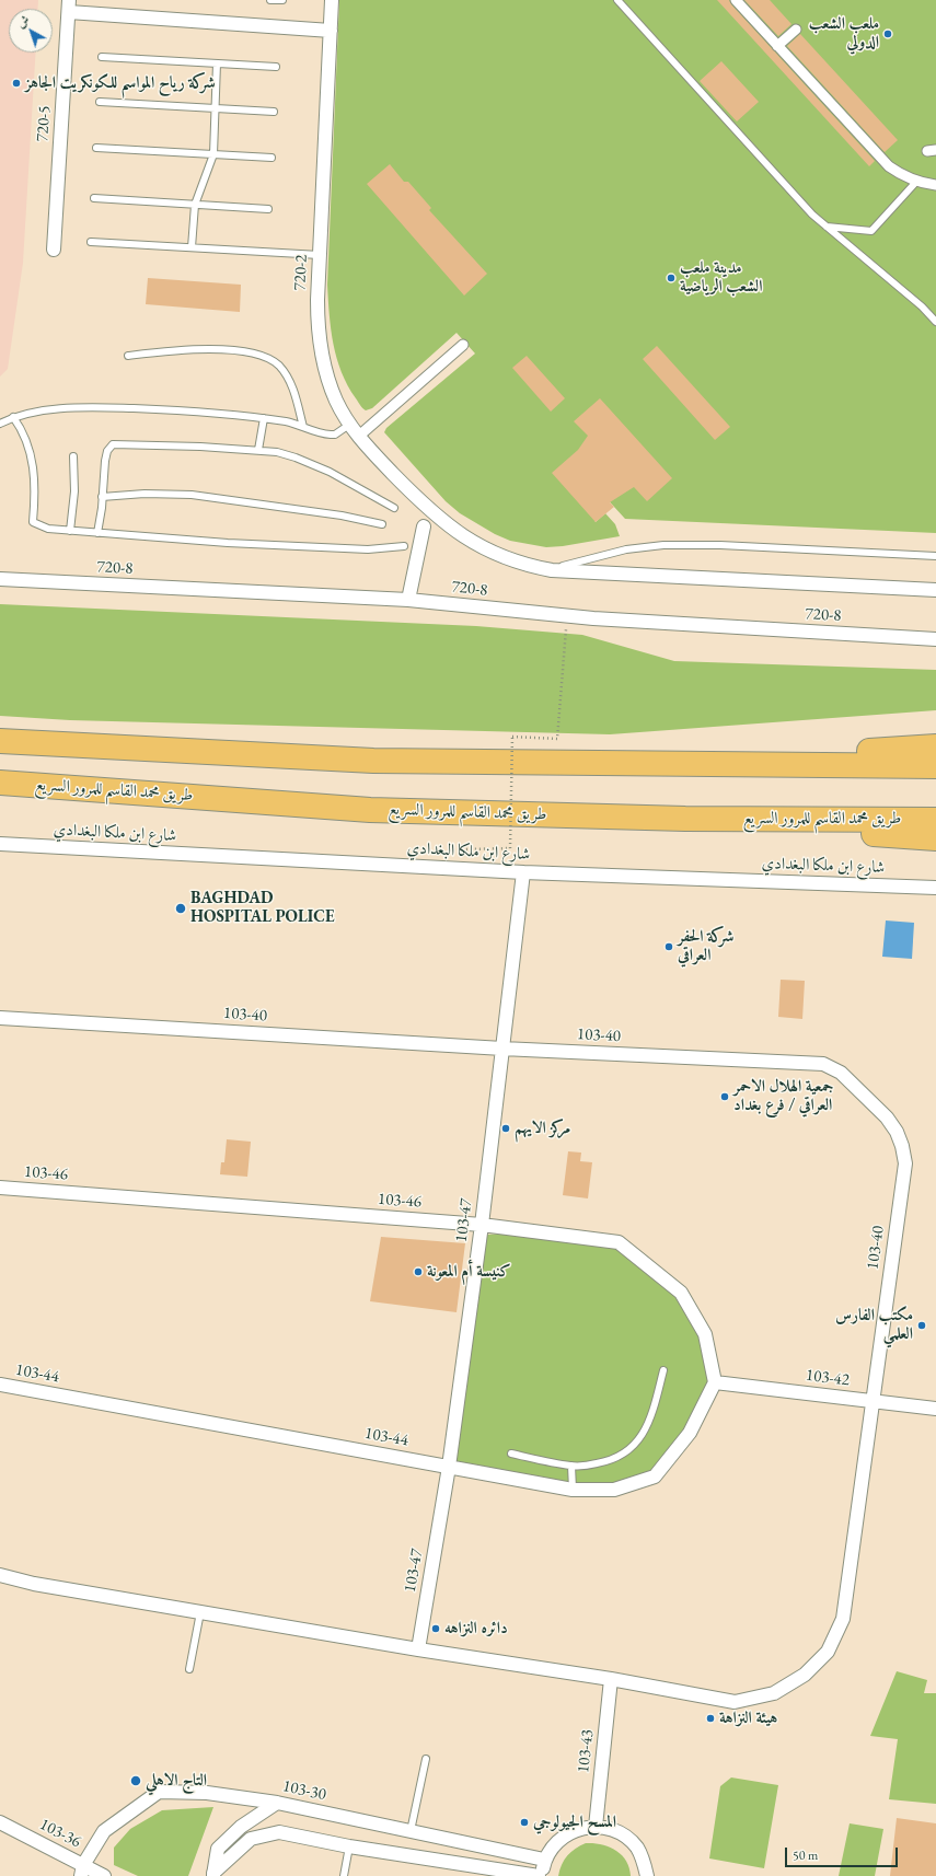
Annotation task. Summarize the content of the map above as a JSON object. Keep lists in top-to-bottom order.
{
  "streets": {
    "highway": ["طريق محمد القاسم للمرور السريع"],
    "street": [
      "720-5",
      "720-2",
      "720-8",
      "شارع ابن ملكا البغدادي",
      "103-40",
      "103-46",
      "103-47",
      "103-44",
      "103-42",
      "103-43",
      "103-30",
      "103-36"
    ]
  },
  "crossings": [
    ["720-2", "720-8"],
    ["شارع ابن ملكا البغدادي", "103-47"],
    ["103-40", "103-47"],
    ["103-40", "103-42"],
    ["103-40", "103-43"],
    ["103-46", "103-47"],
    ["103-46", "103-44"],
    ["103-46", "103-42"],
    ["103-47", "103-44"],
    ["103-44", "103-42"],
    ["103-30", "103-36"]
  ],
  "places": [
    "ملعب الشعب الدولي",
    "شركة رياح المواسم للكونكريت الجاهز",
    "مدينة ملعب الشعب الرياضية",
    "BAGHDAD HOSPITAL POLICE",
    "شركة الحفر العراقي",
    "جمعية الهلال الاحمر العراقي / فرع بغداد",
    "مركز الايهم",
    "كنيسة أم المعونة",
    "مكتب الفارس العلمي",
    "دائره النزاهه",
    "هيئة النزاهة",
    "التاج الاهلي",
    "المسح الجيولوجي"
  ],
  "scale_bar": "50 m",
  "north": "top left"
}
